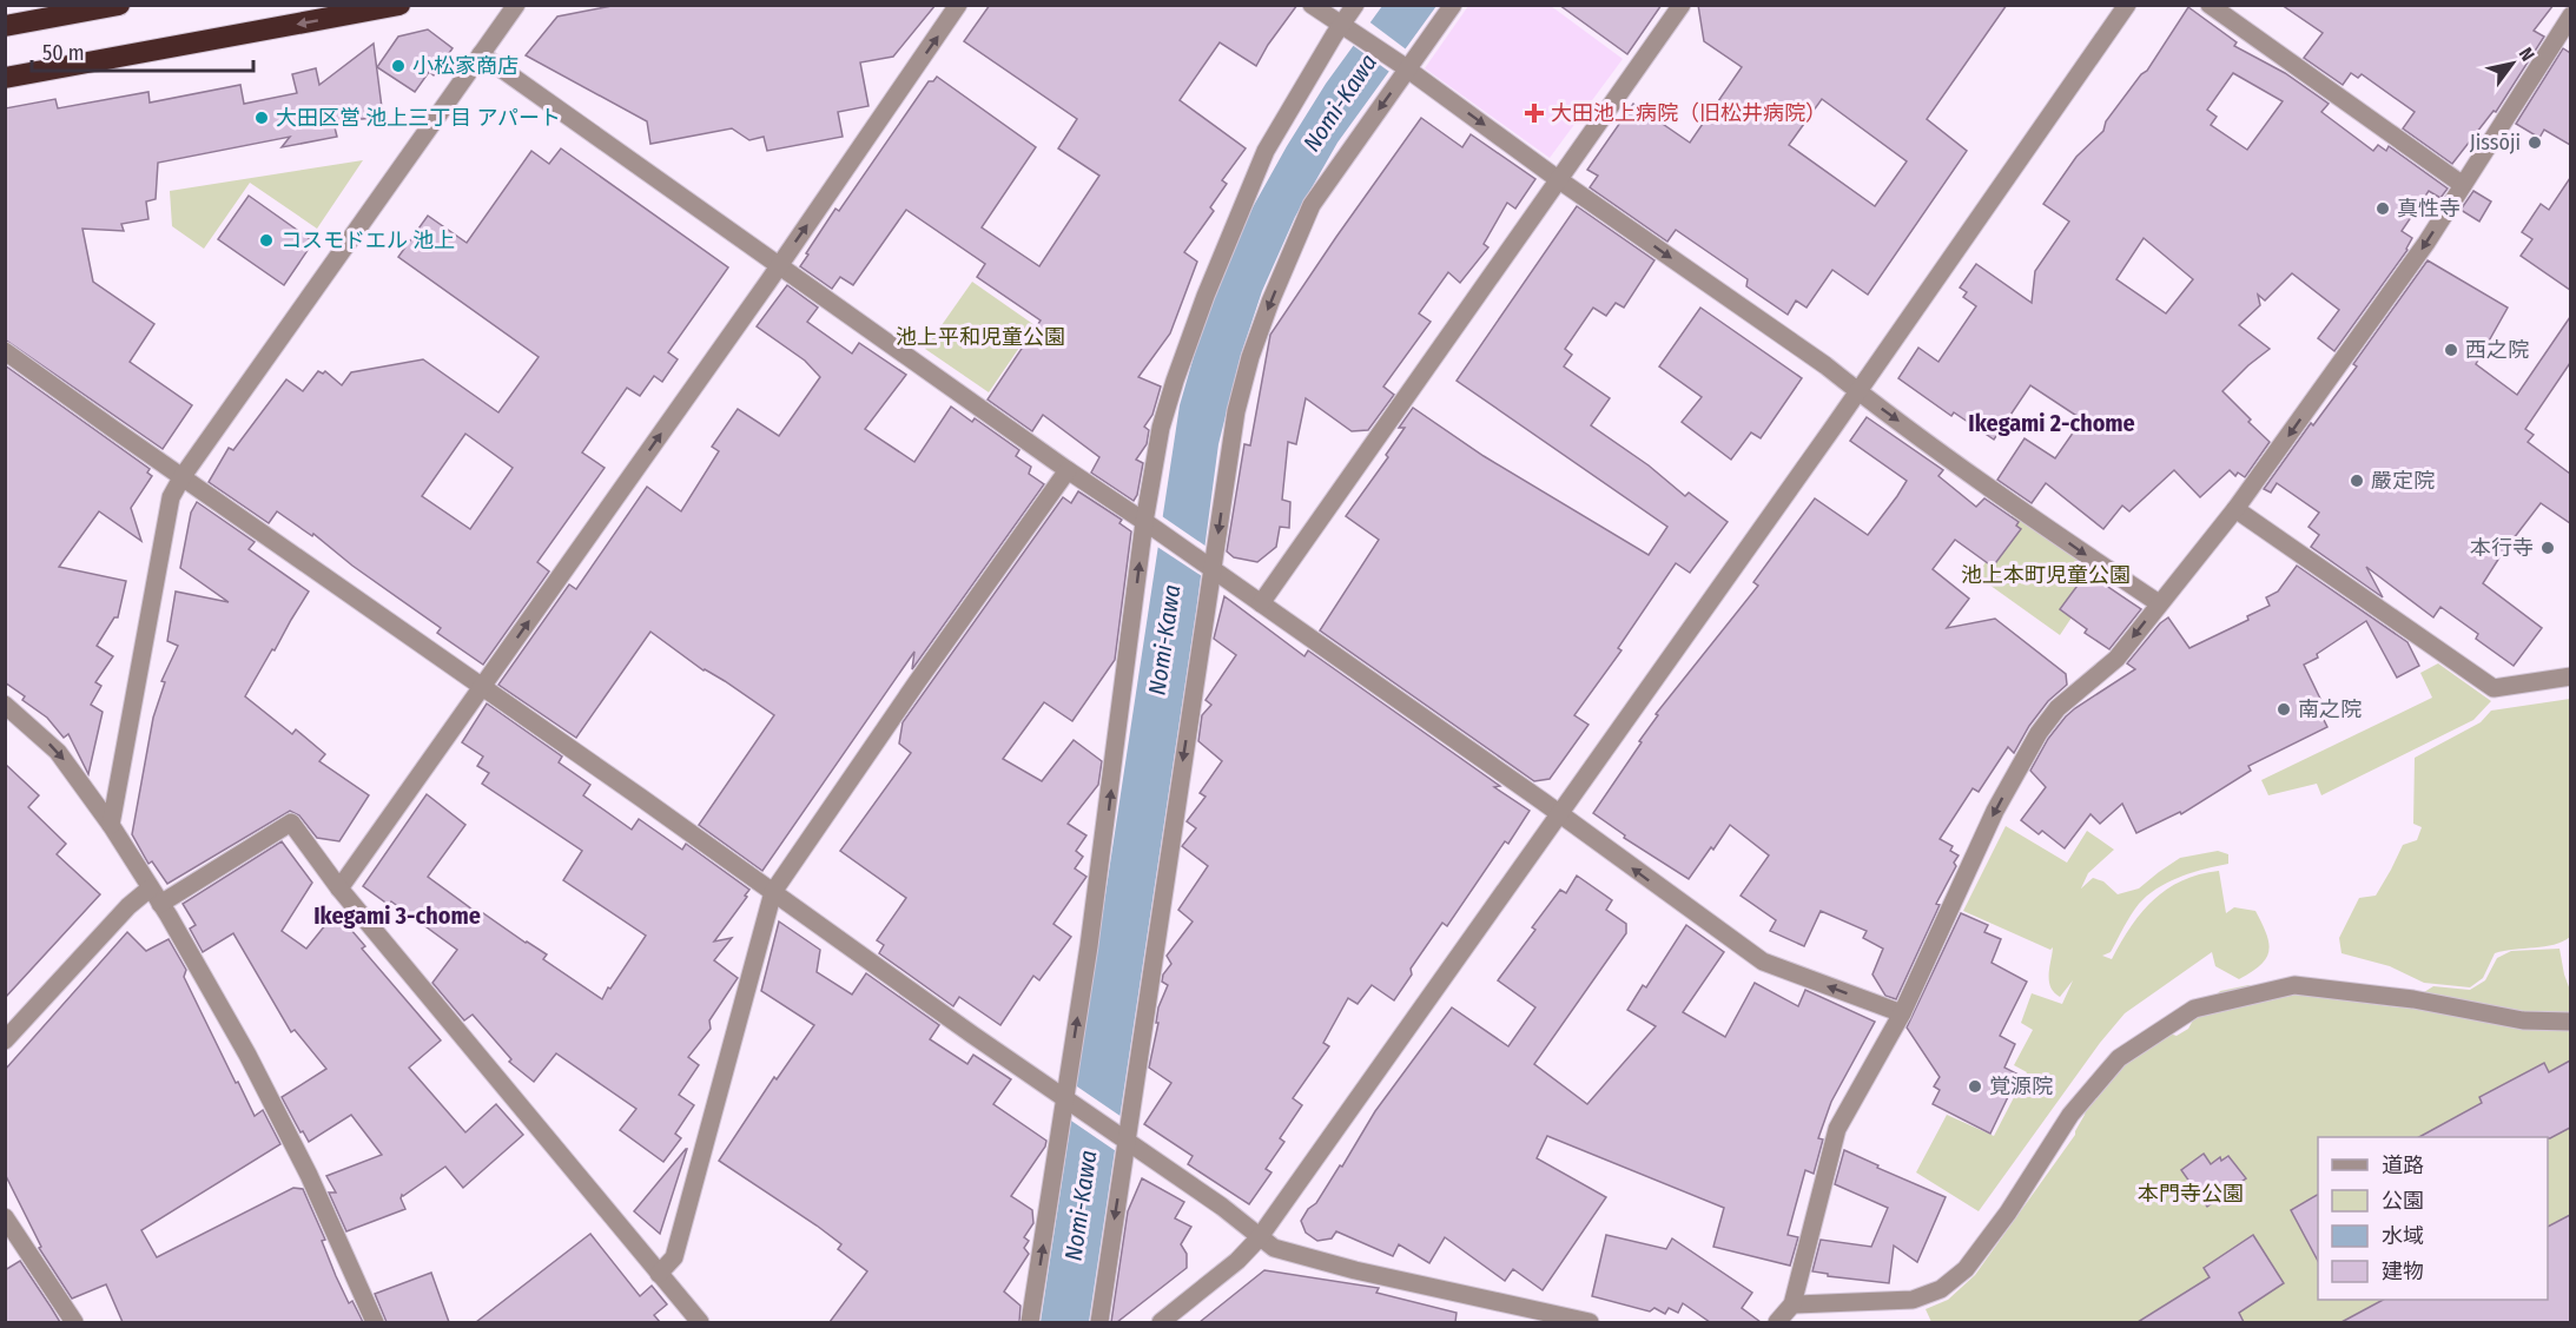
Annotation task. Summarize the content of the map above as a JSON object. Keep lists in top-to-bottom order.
{
  "districts": ["Ikegami 2-chome", "Ikegami 3-chome"],
  "water": ["Nomi-Kawa"],
  "parks": ["池上平和児童公園", "池上本町児童公園", "本門寺公園"],
  "places": {
    "other": [
      "小松家商店",
      "大田区営 池上三丁目 アパート",
      "Jissōji",
      "真性寺",
      "コスモドエル 池上",
      "西之院",
      "嚴定院",
      "本行寺",
      "南之院",
      "覚源院"
    ],
    "health": ["大田池上病院（旧松井病院）"]
  },
  "legend": [
    "道路",
    "公園",
    "水域",
    "建物"
  ],
  "scale_bar": "50 m",
  "north": "top right"
}
